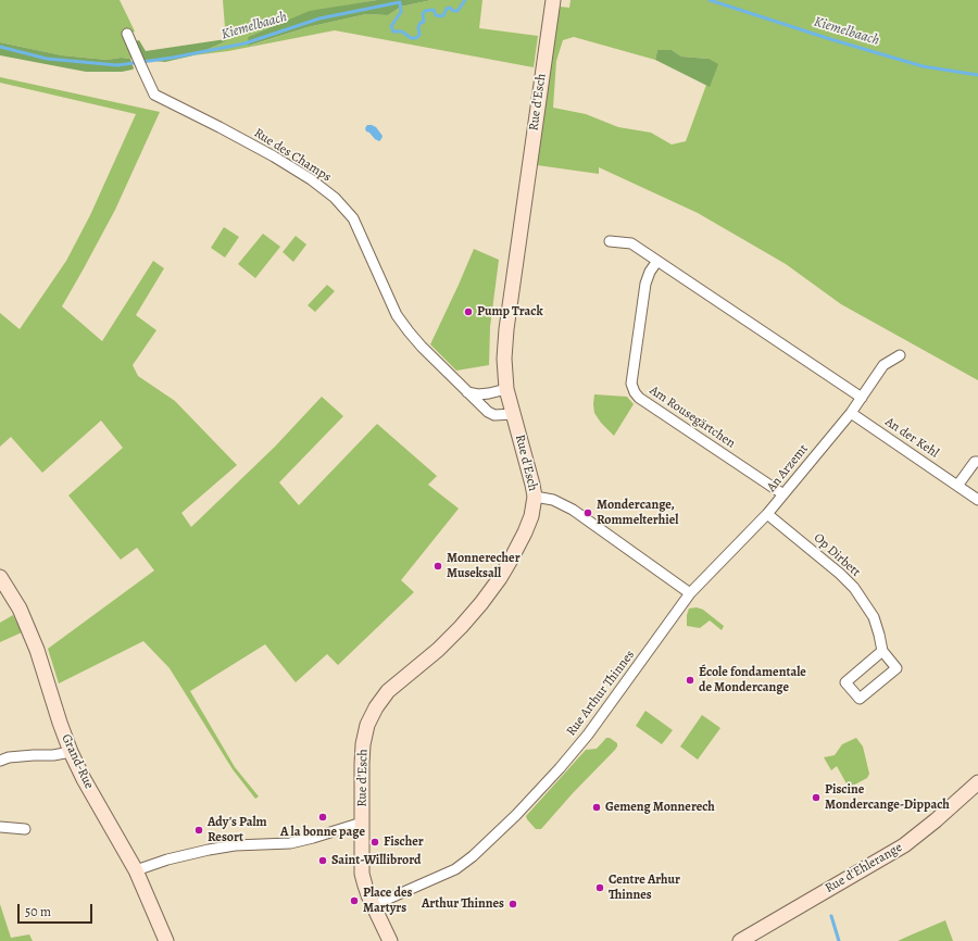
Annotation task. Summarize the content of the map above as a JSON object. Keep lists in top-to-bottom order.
{
  "streets": {
    "main road": ["Rue d'Esch", "Grand-Rue", "Rue d'Ehlerange"],
    "street": [
      "Rue des Champs",
      "Am Rousegärtchen",
      "An der Kehl",
      "An Arzemt",
      "Op Dirbett",
      "Rue Arthur Thinnes"
    ]
  },
  "crossings": [
    ["Rue d'Esch", "Rue des Champs"],
    ["Rue d'Esch", "Rue Arthur Thinnes"],
    ["Am Rousegärtchen", "An Arzemt"],
    ["An der Kehl", "An Arzemt"],
    ["An Arzemt", "Op Dirbett"],
    ["An Arzemt", "Rue Arthur Thinnes"]
  ],
  "water": ["Kiemelbaach"],
  "places": [
    "Pump Track",
    "Mondercange, Rommelterhiel",
    "Monnerecher Museksall",
    "École fondamentale de Mondercange",
    "Piscine Mondercange-Dippach",
    "Gemeng Monnerech",
    "A la bonne page",
    "Ady's Palm Resort",
    "Fischer",
    "Saint-Willibrord",
    "Centre Arhur Thinnes",
    "Place des Martyrs",
    "Arthur Thinnes"
  ],
  "scale_bar": "50 m"
}
